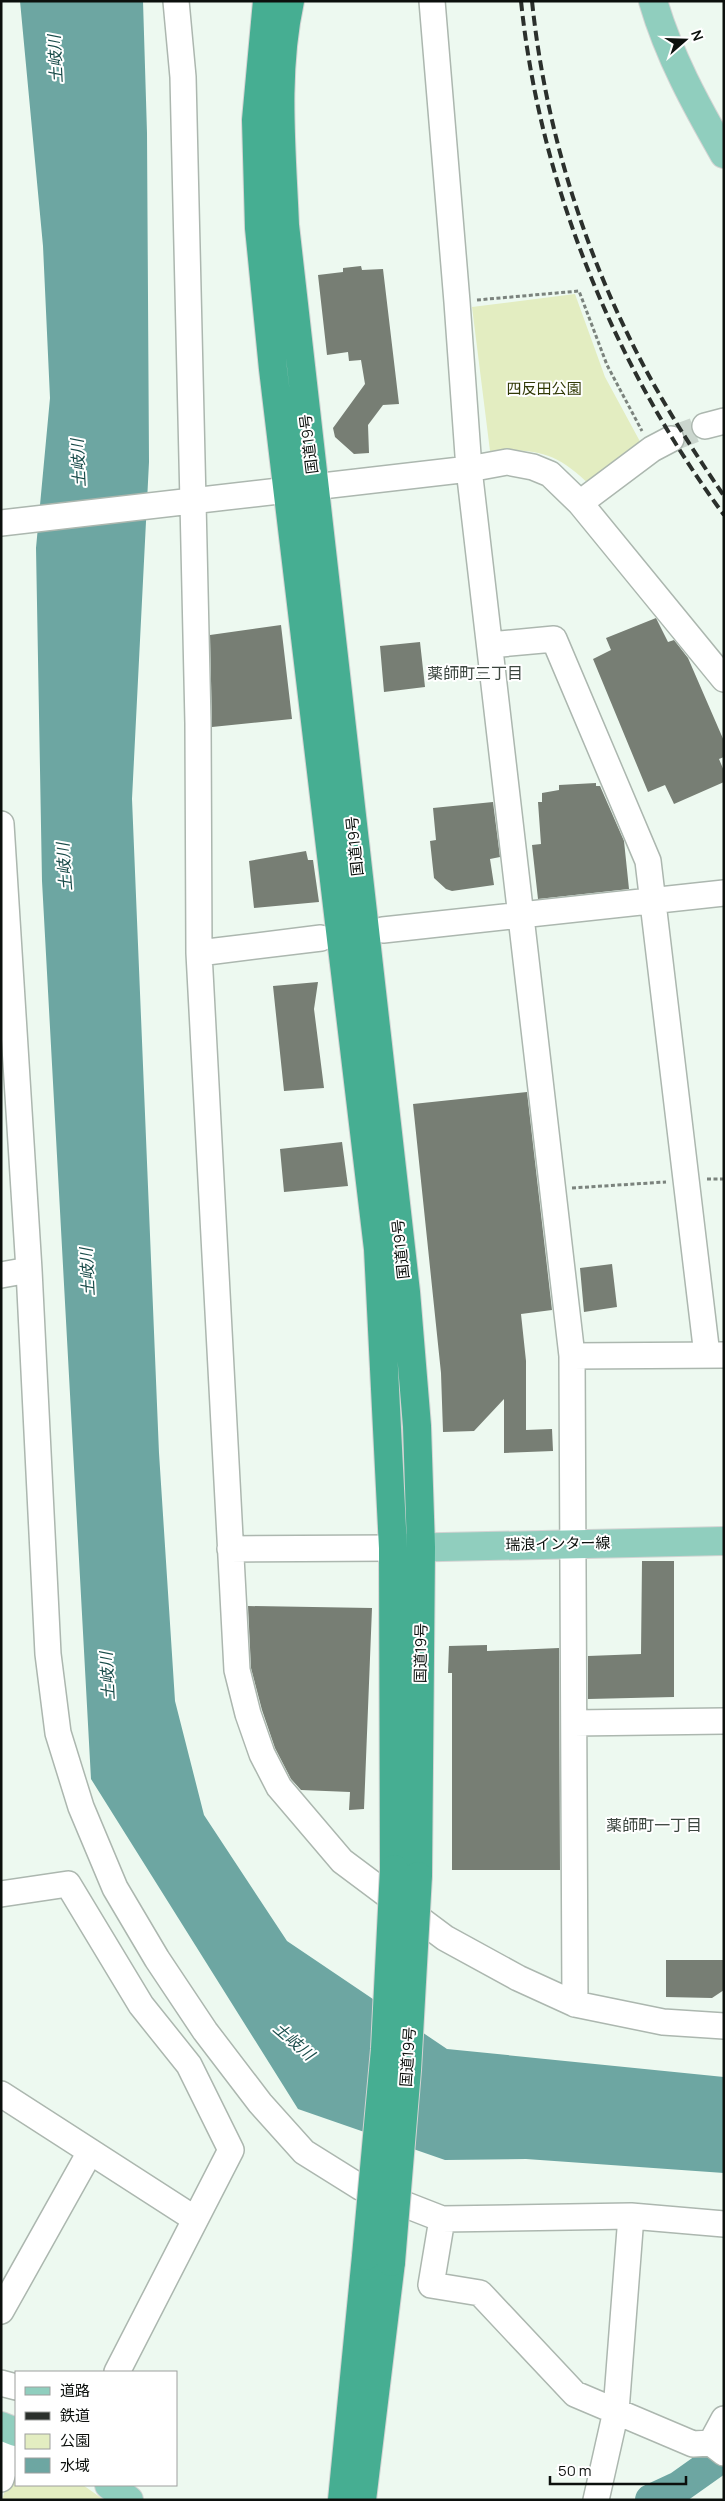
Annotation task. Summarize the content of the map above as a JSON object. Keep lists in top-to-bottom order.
{
  "streets": {
    "highway": ["国道19号"],
    "main road": ["瑞浪インター線"]
  },
  "crossings": [
    ["国道19号", "瑞浪インター線"]
  ],
  "districts": ["薬師町三丁目", "薬師町一丁目"],
  "water": ["土岐川"],
  "parks": ["四反田公園"],
  "legend": [
    "道路",
    "鉄道",
    "公園",
    "水域"
  ],
  "scale_bar": "50 m",
  "north": "right"
}
